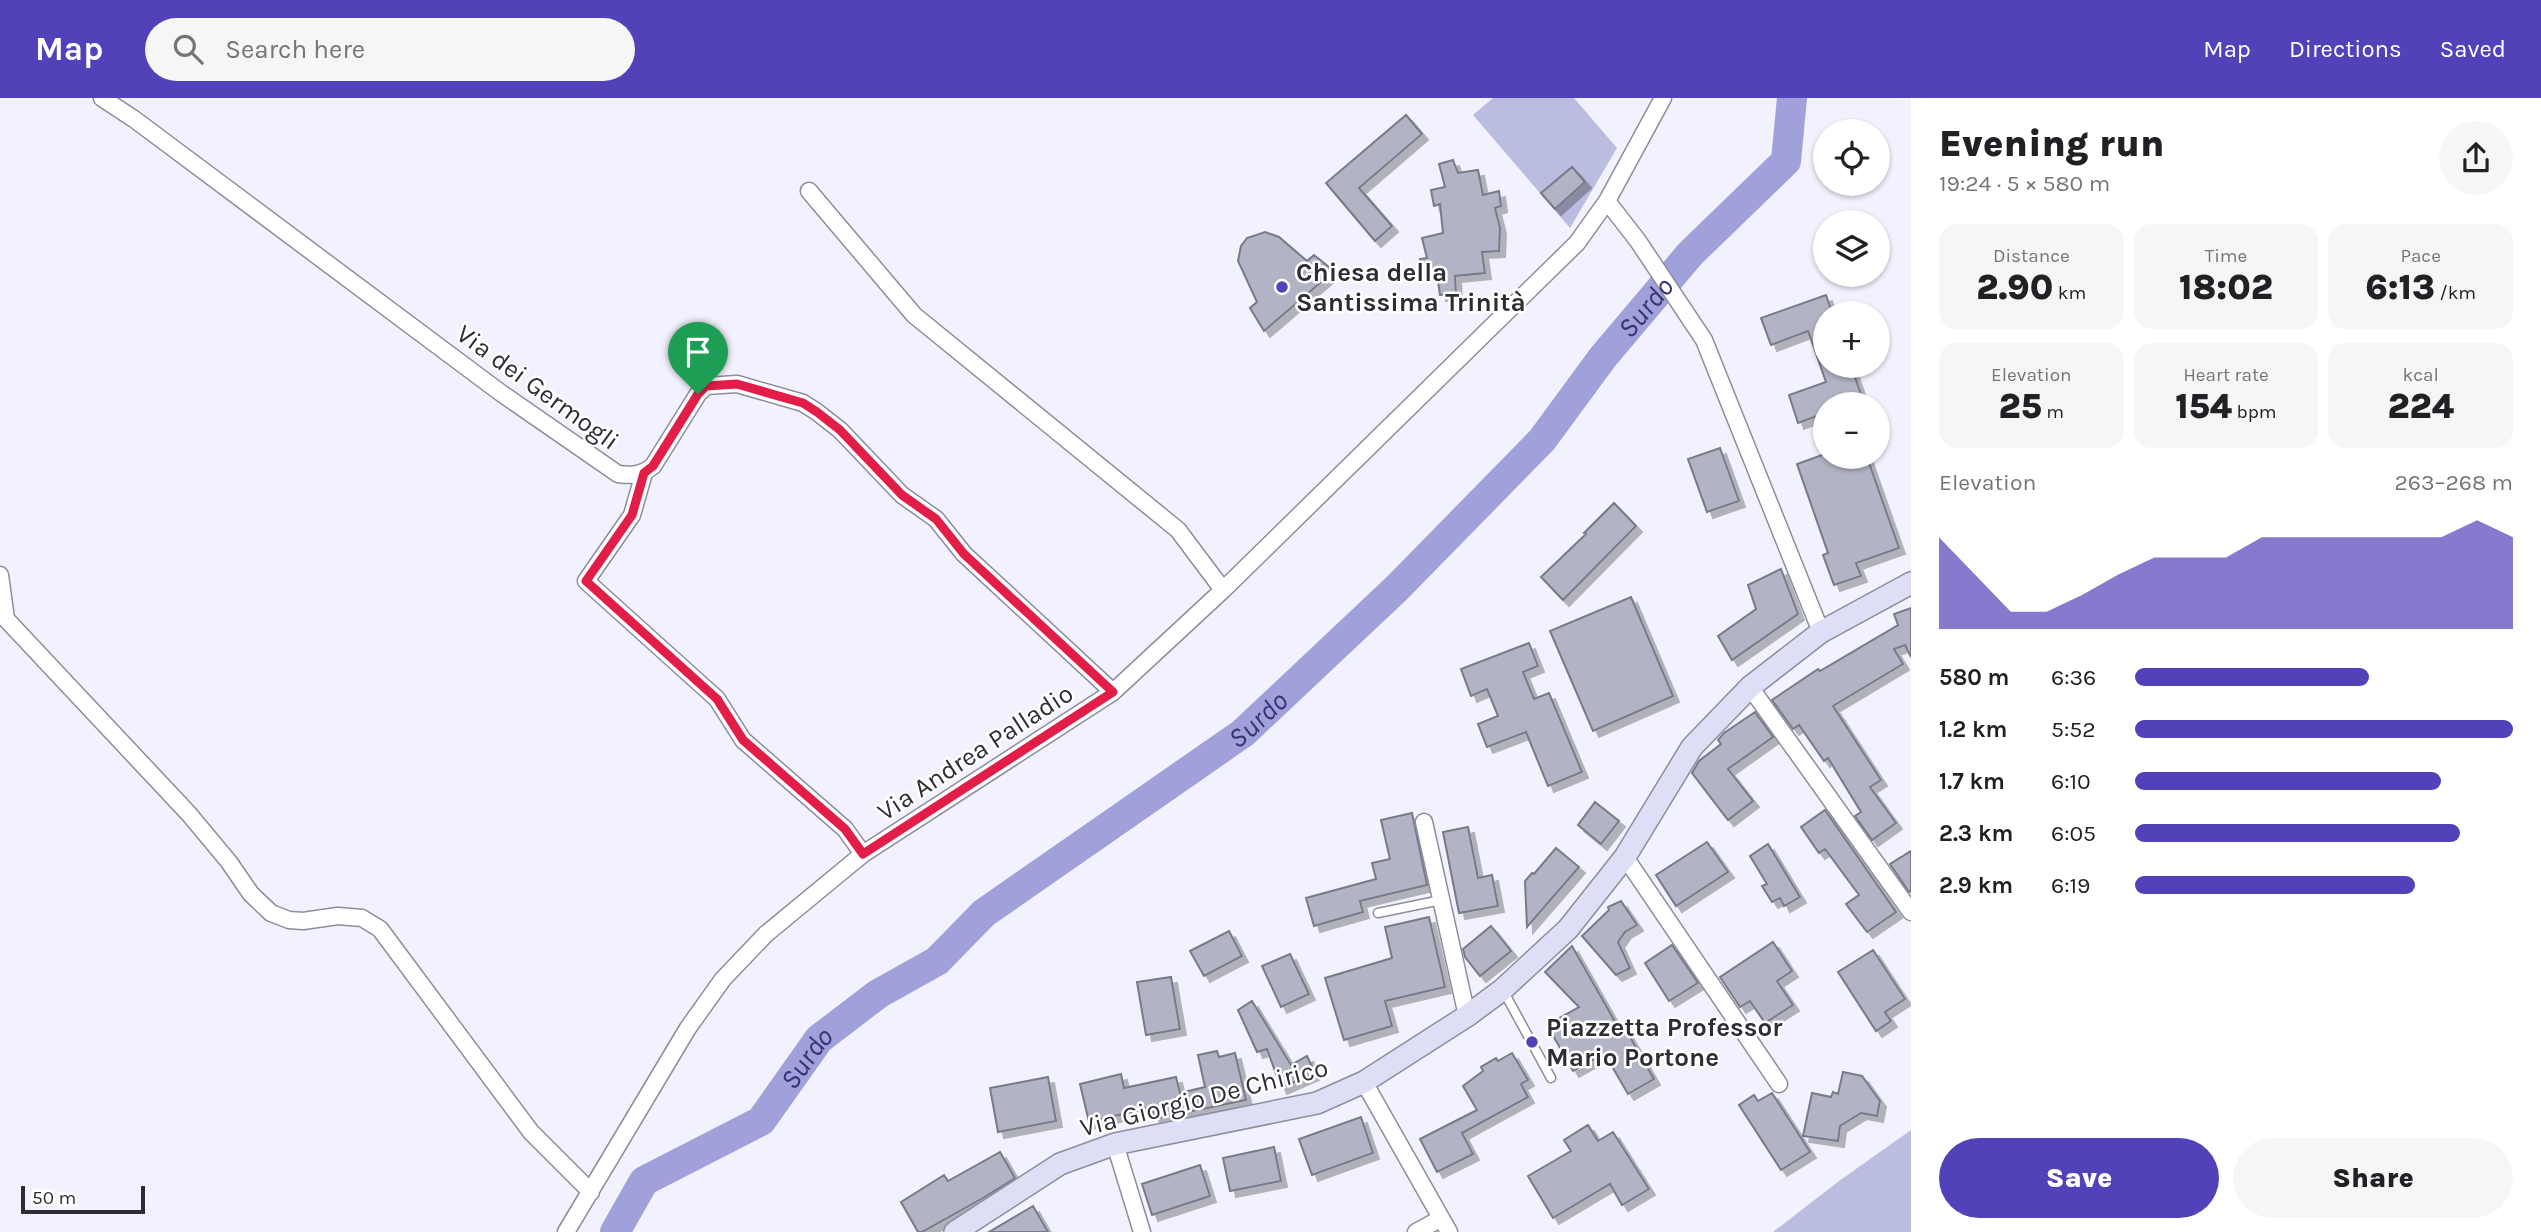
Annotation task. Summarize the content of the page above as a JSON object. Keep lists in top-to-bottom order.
{
  "streets": {
    "main road": ["Via Giorgio De Chirico"],
    "street": ["Via dei Germogli", "Via Andrea Palladio"]
  },
  "water": ["Surdo"],
  "places": ["Chiesa della Santissima Trinità", "Piazzetta Professor Mario Portone"],
  "scale_bar": "50 m",
  "page": {
    "header": "Map",
    "search": "Search here",
    "nav": ["Map", "Directions", "Saved"],
    "heading": ["Evening run", "19:24 · 5 × 580 m"],
    "map_buttons": ["+", "−"],
    "stats": [
      ["Distance", "2.90 km"],
      ["Time", "18:02"],
      ["Pace", "6:13 /km"],
      ["Elevation", "25 m"],
      ["Heart rate", "154 bpm"],
      ["kcal", "224"]
    ],
    "chart": ["Elevation", "263–268 m"],
    "list": [
      {
        "name": "580 m",
        "note": "6:36"
      },
      {
        "name": "1.2 km",
        "note": "5:52"
      },
      {
        "name": "1.7 km",
        "note": "6:10"
      },
      {
        "name": "2.3 km",
        "note": "6:05"
      },
      {
        "name": "2.9 km",
        "note": "6:19"
      }
    ],
    "buttons": ["Save", "Share"],
    "scale": "50 m"
  }
}
